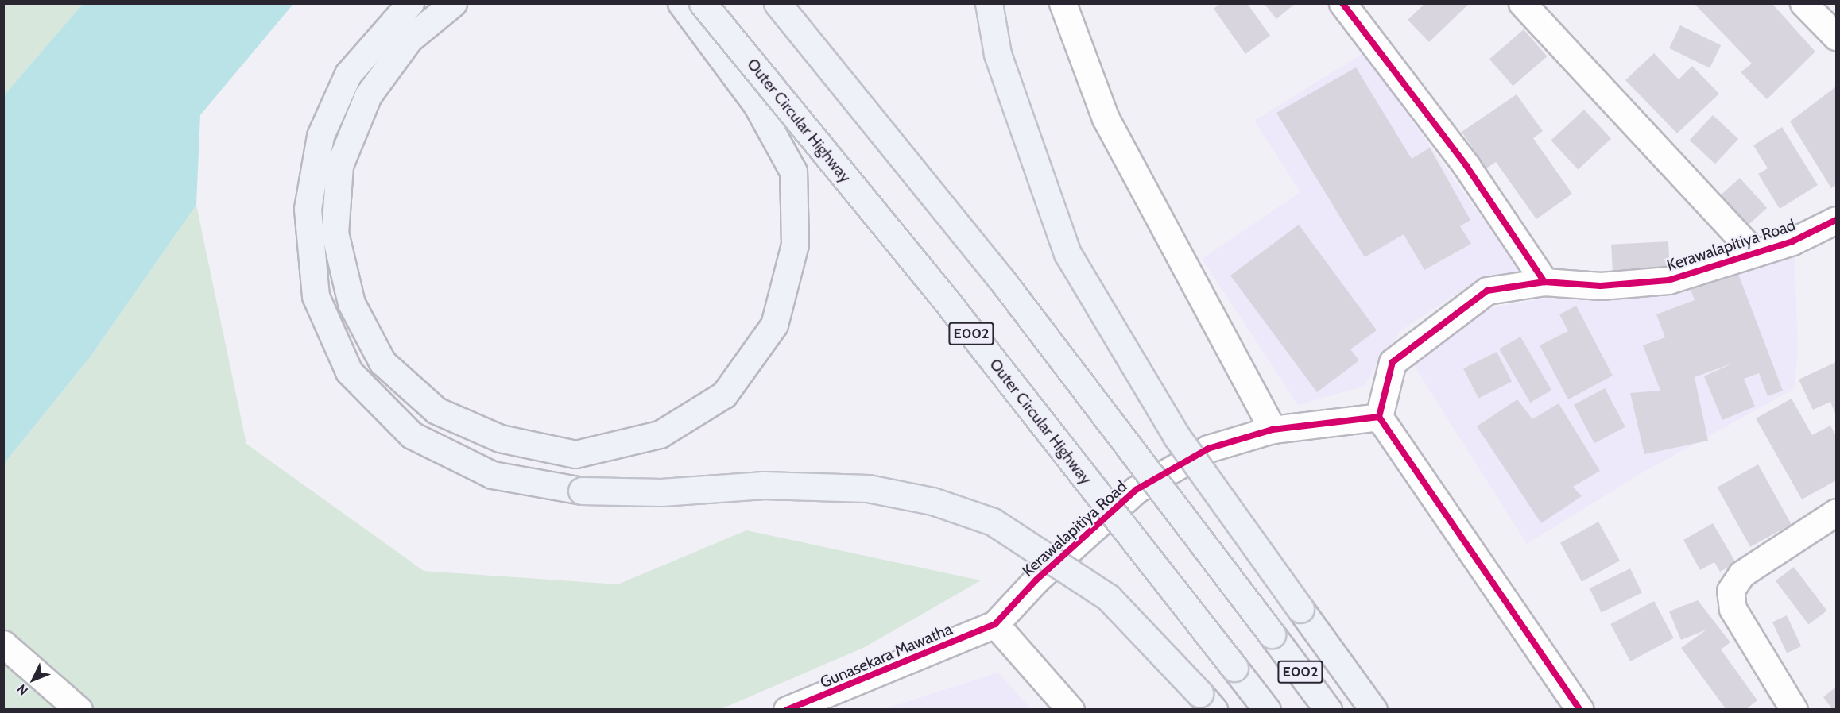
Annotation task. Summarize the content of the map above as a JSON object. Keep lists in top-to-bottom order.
{
  "streets": {
    "highway": ["Outer Circular Highway", "E002"],
    "street": ["Kerawalapitiya Road", "Gunasekara Mawatha"]
  },
  "crossings": [
    ["Kerawalapitiya Road", "Gunasekara Mawatha"]
  ],
  "north": "bottom left"
}
